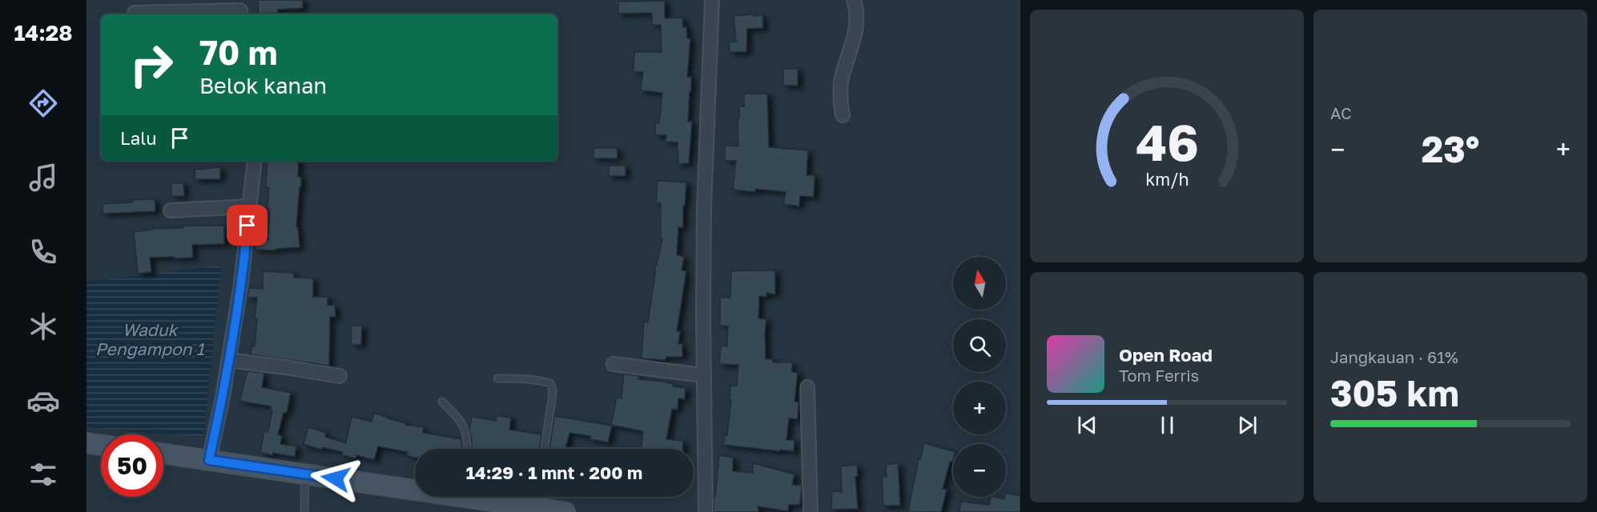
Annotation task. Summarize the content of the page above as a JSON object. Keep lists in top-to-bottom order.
{
  "water": ["Waduk Pengampon 1"],
  "north": "top",
  "page": {
    "tabs": "14:28",
    "tile": [
      "AC",
      ["Jangkauan · 61%", "305 km"]
    ],
    "turn": ["70 m", "Belok kanan"],
    "then": "Lalu",
    "heat": ["−", "23°", "+"],
    "map_buttons": ["+", "−"],
    "song": ["Open Road", "Tom Ferris"],
    "limit": "50",
    "trip": "14:29 · 1 mnt · 200 m",
    "gauge": ["46", "km/h"]
  }
}
